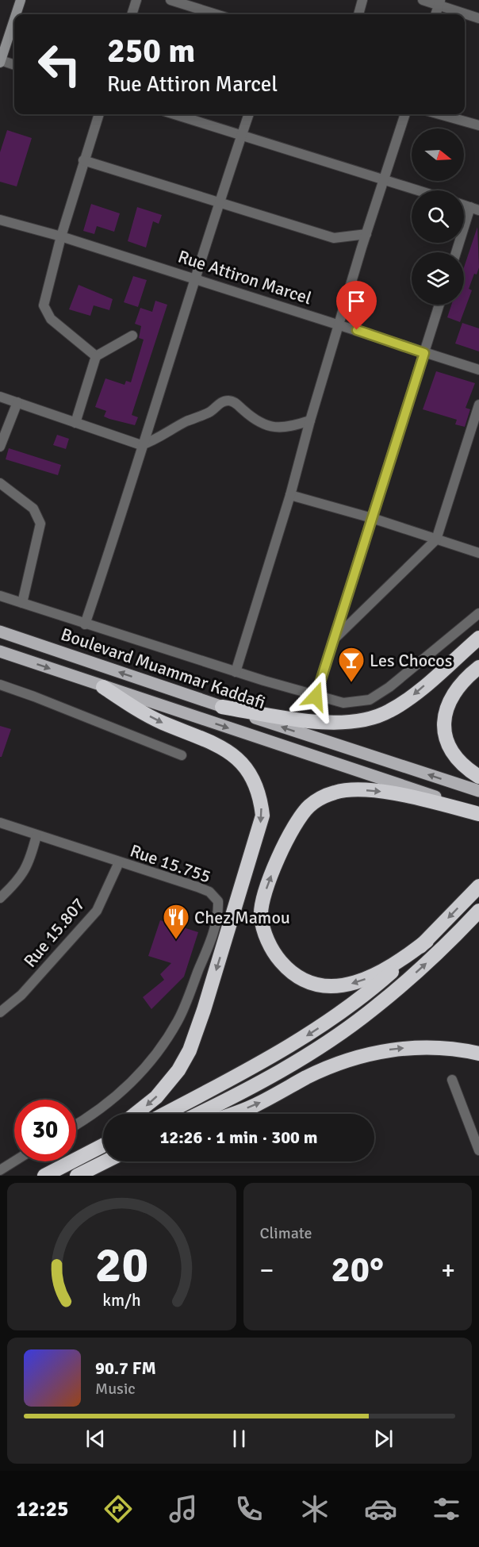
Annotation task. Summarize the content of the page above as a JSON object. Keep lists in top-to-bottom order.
{
  "streets": {
    "main road": ["Boulevard Muammar Kaddafi"],
    "street": ["Rue Attiron Marcel", "Rue 15.755", "Rue 15.807"]
  },
  "crossings": [
    ["Rue 15.755", "Rue 15.807"]
  ],
  "places": {
    "bar": ["Les Chocos"],
    "restaurant": ["Chez Mamou"]
  },
  "north": "right",
  "page": {
    "turn": ["250 m", "Rue Attiron Marcel"],
    "limit": "30",
    "trip": "12:26 · 1 min · 300 m",
    "tile": "Climate",
    "heat": ["−", "20°", "+"],
    "song": ["90.7 FM", "Music"],
    "tabs": "12:25",
    "gauge": ["20", "km/h"]
  }
}
